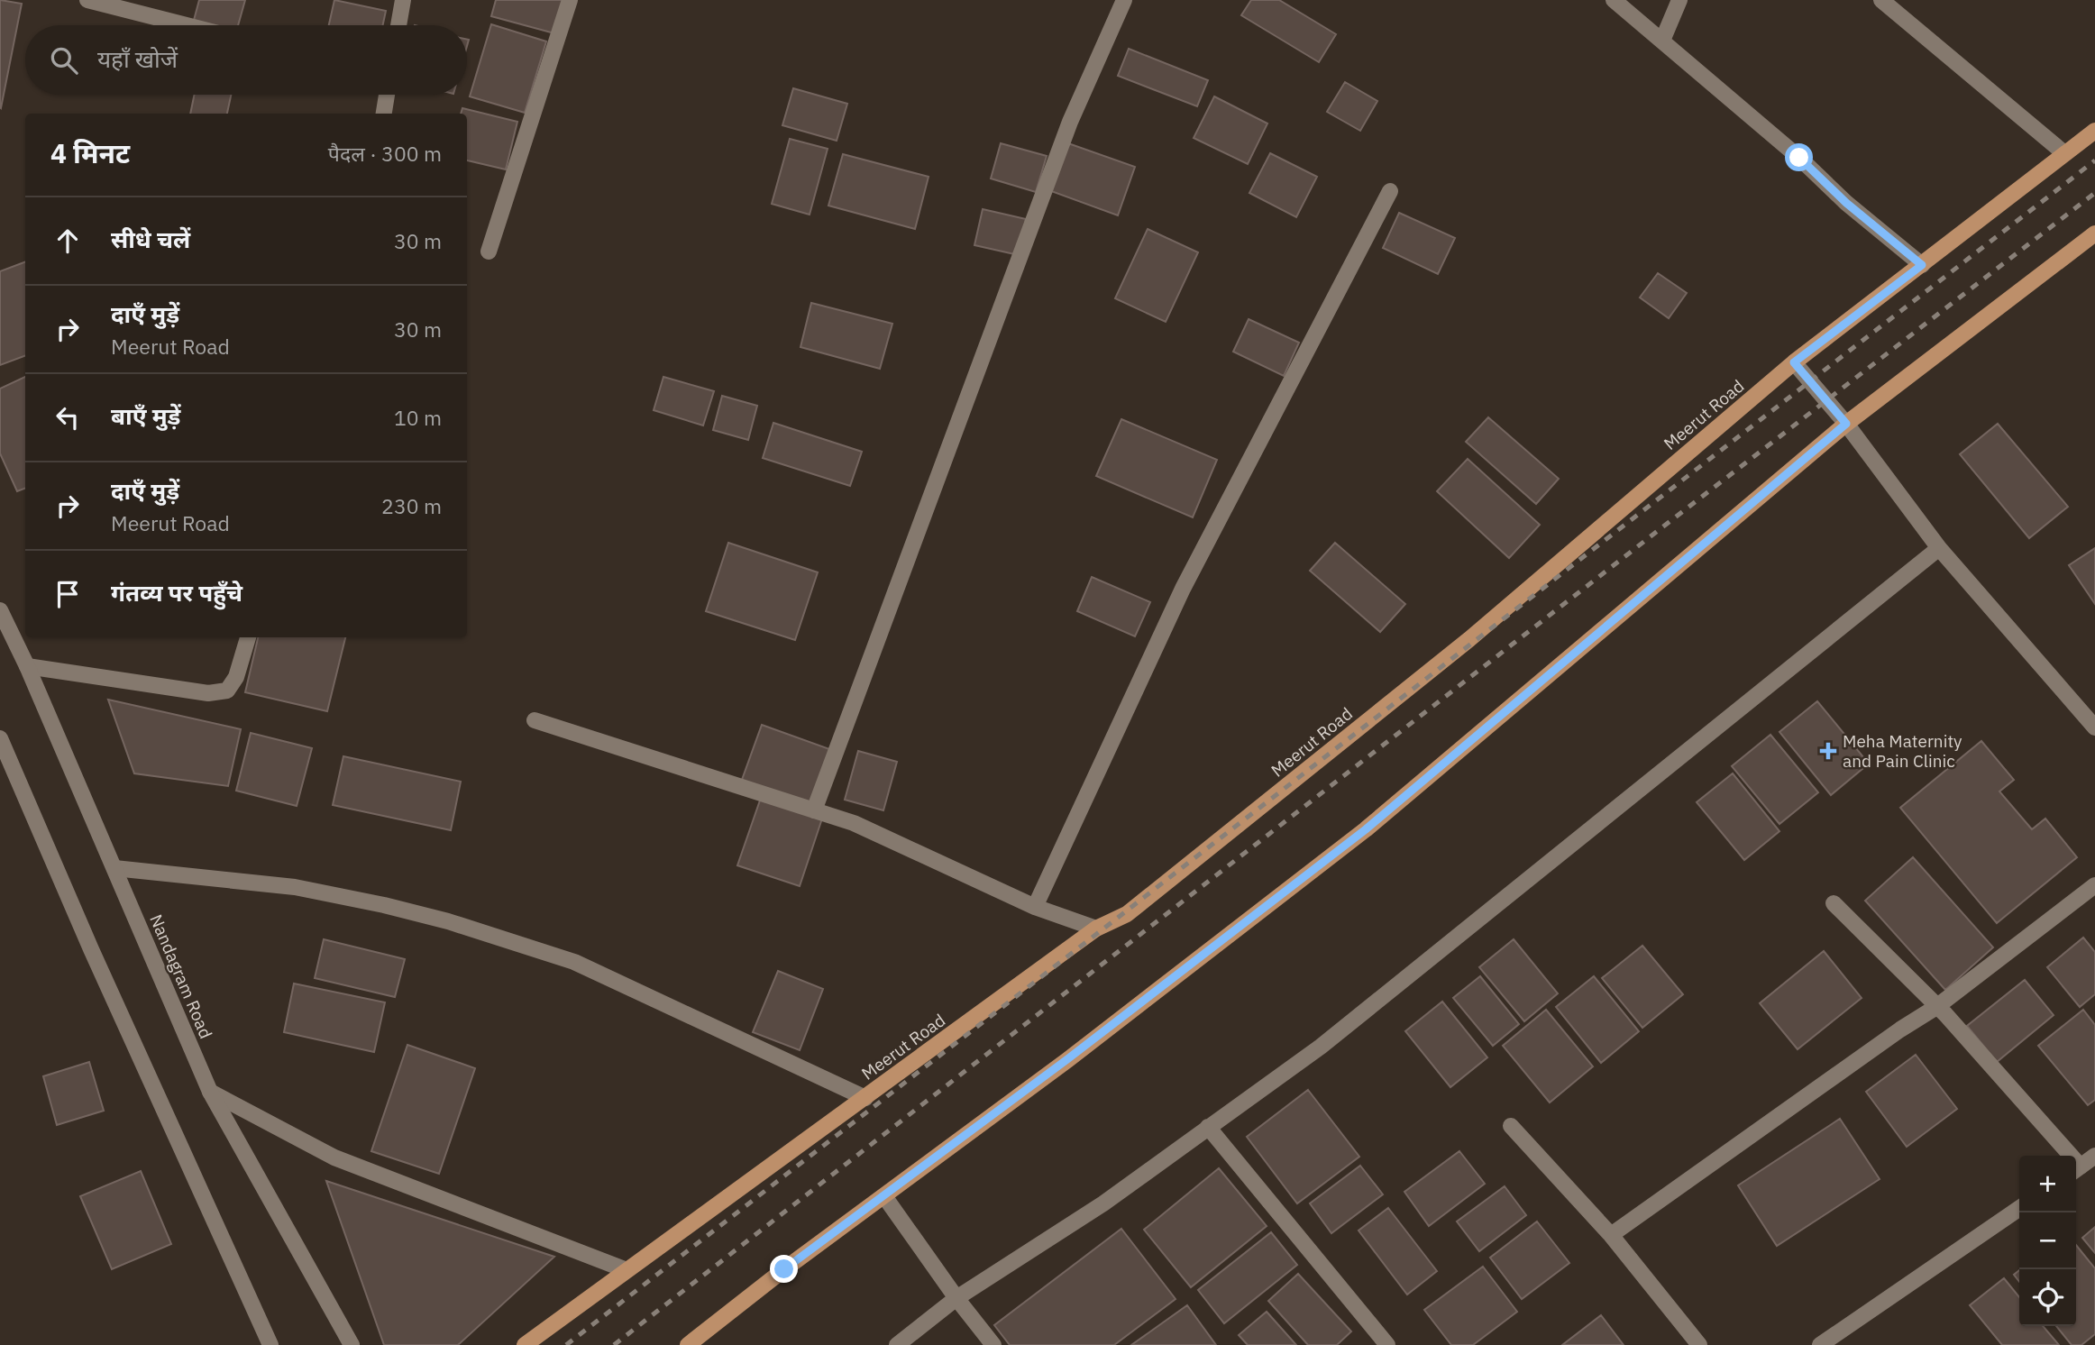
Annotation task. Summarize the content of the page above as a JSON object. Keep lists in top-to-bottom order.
{
  "streets": {
    "main road": ["Meerut Road"],
    "street": ["Nandagram Road"]
  },
  "places": {
    "health": ["Meha Maternity and Pain Clinic"]
  },
  "page": {
    "search": "यहाँ खोजें",
    "heading": ["4 मिनट", "पैदल · 300 m"],
    "list": [
      ["सीधे चलें", "30 m"],
      ["दाएँ मुड़ें", "Meerut Road", "30 m"],
      ["बाएँ मुड़ें", "10 m"],
      ["दाएँ मुड़ें", "Meerut Road", "230 m"],
      "गंतव्य पर पहुँचे"
    ],
    "map_buttons": ["+", "−"]
  }
}
